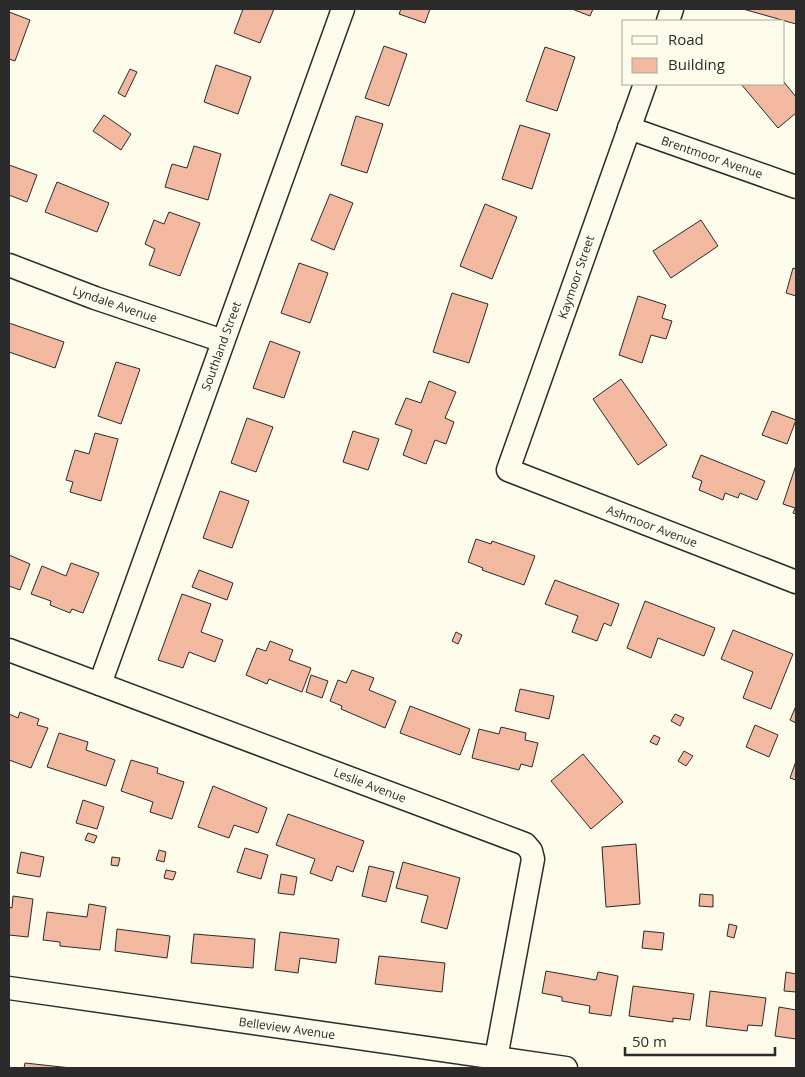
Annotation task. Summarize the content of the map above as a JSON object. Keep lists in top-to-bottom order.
{
  "streets": {
    "street": [
      "Brentmoor Avenue",
      "Kaymoor Street",
      "Lyndale Avenue",
      "Southland Street",
      "Ashmoor Avenue",
      "Leslie Avenue",
      "Belleview Avenue"
    ]
  },
  "crossings": [
    ["Brentmoor Avenue", "Kaymoor Street"],
    ["Kaymoor Street", "Ashmoor Avenue"],
    ["Lyndale Avenue", "Southland Street"],
    ["Southland Street", "Leslie Avenue"],
    ["Leslie Avenue", "Belleview Avenue"]
  ],
  "legend": ["Road", "Building"],
  "scale_bar": "50 m"
}
